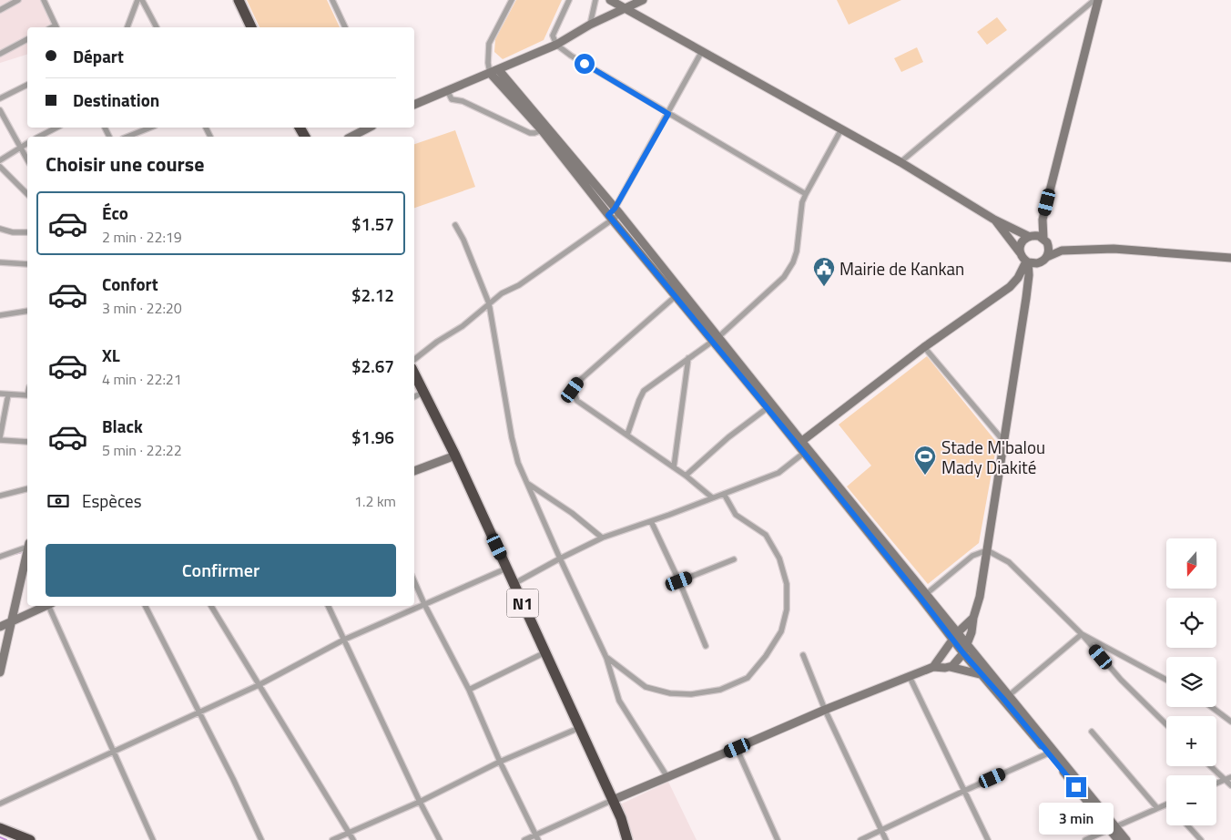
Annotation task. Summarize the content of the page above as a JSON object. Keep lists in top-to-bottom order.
{
  "streets": {
    "highway": ["N1"]
  },
  "places": {
    "public building": ["Mairie de Kankan"],
    "sports": ["Stade M'balou Mady Diakité"]
  },
  "north": "bottom",
  "page": {
    "banner": ["Départ", "Destination"],
    "heading": "Choisir une course",
    "list": [
      {
        "name": "Éco",
        "note": "2 min · 22:19",
        "value": "$1.57"
      },
      {
        "name": "Confort",
        "note": "3 min · 22:20",
        "value": "$2.12"
      },
      {
        "name": "XL",
        "note": "4 min · 22:21",
        "value": "$2.67"
      },
      {
        "name": "Black",
        "note": "5 min · 22:22",
        "value": "$1.96"
      }
    ],
    "pay": ["Espèces", "1.2 km"],
    "buttons": "Confirmer",
    "map_buttons": ["+", "−"],
    "bubble": "3 min"
  }
}
